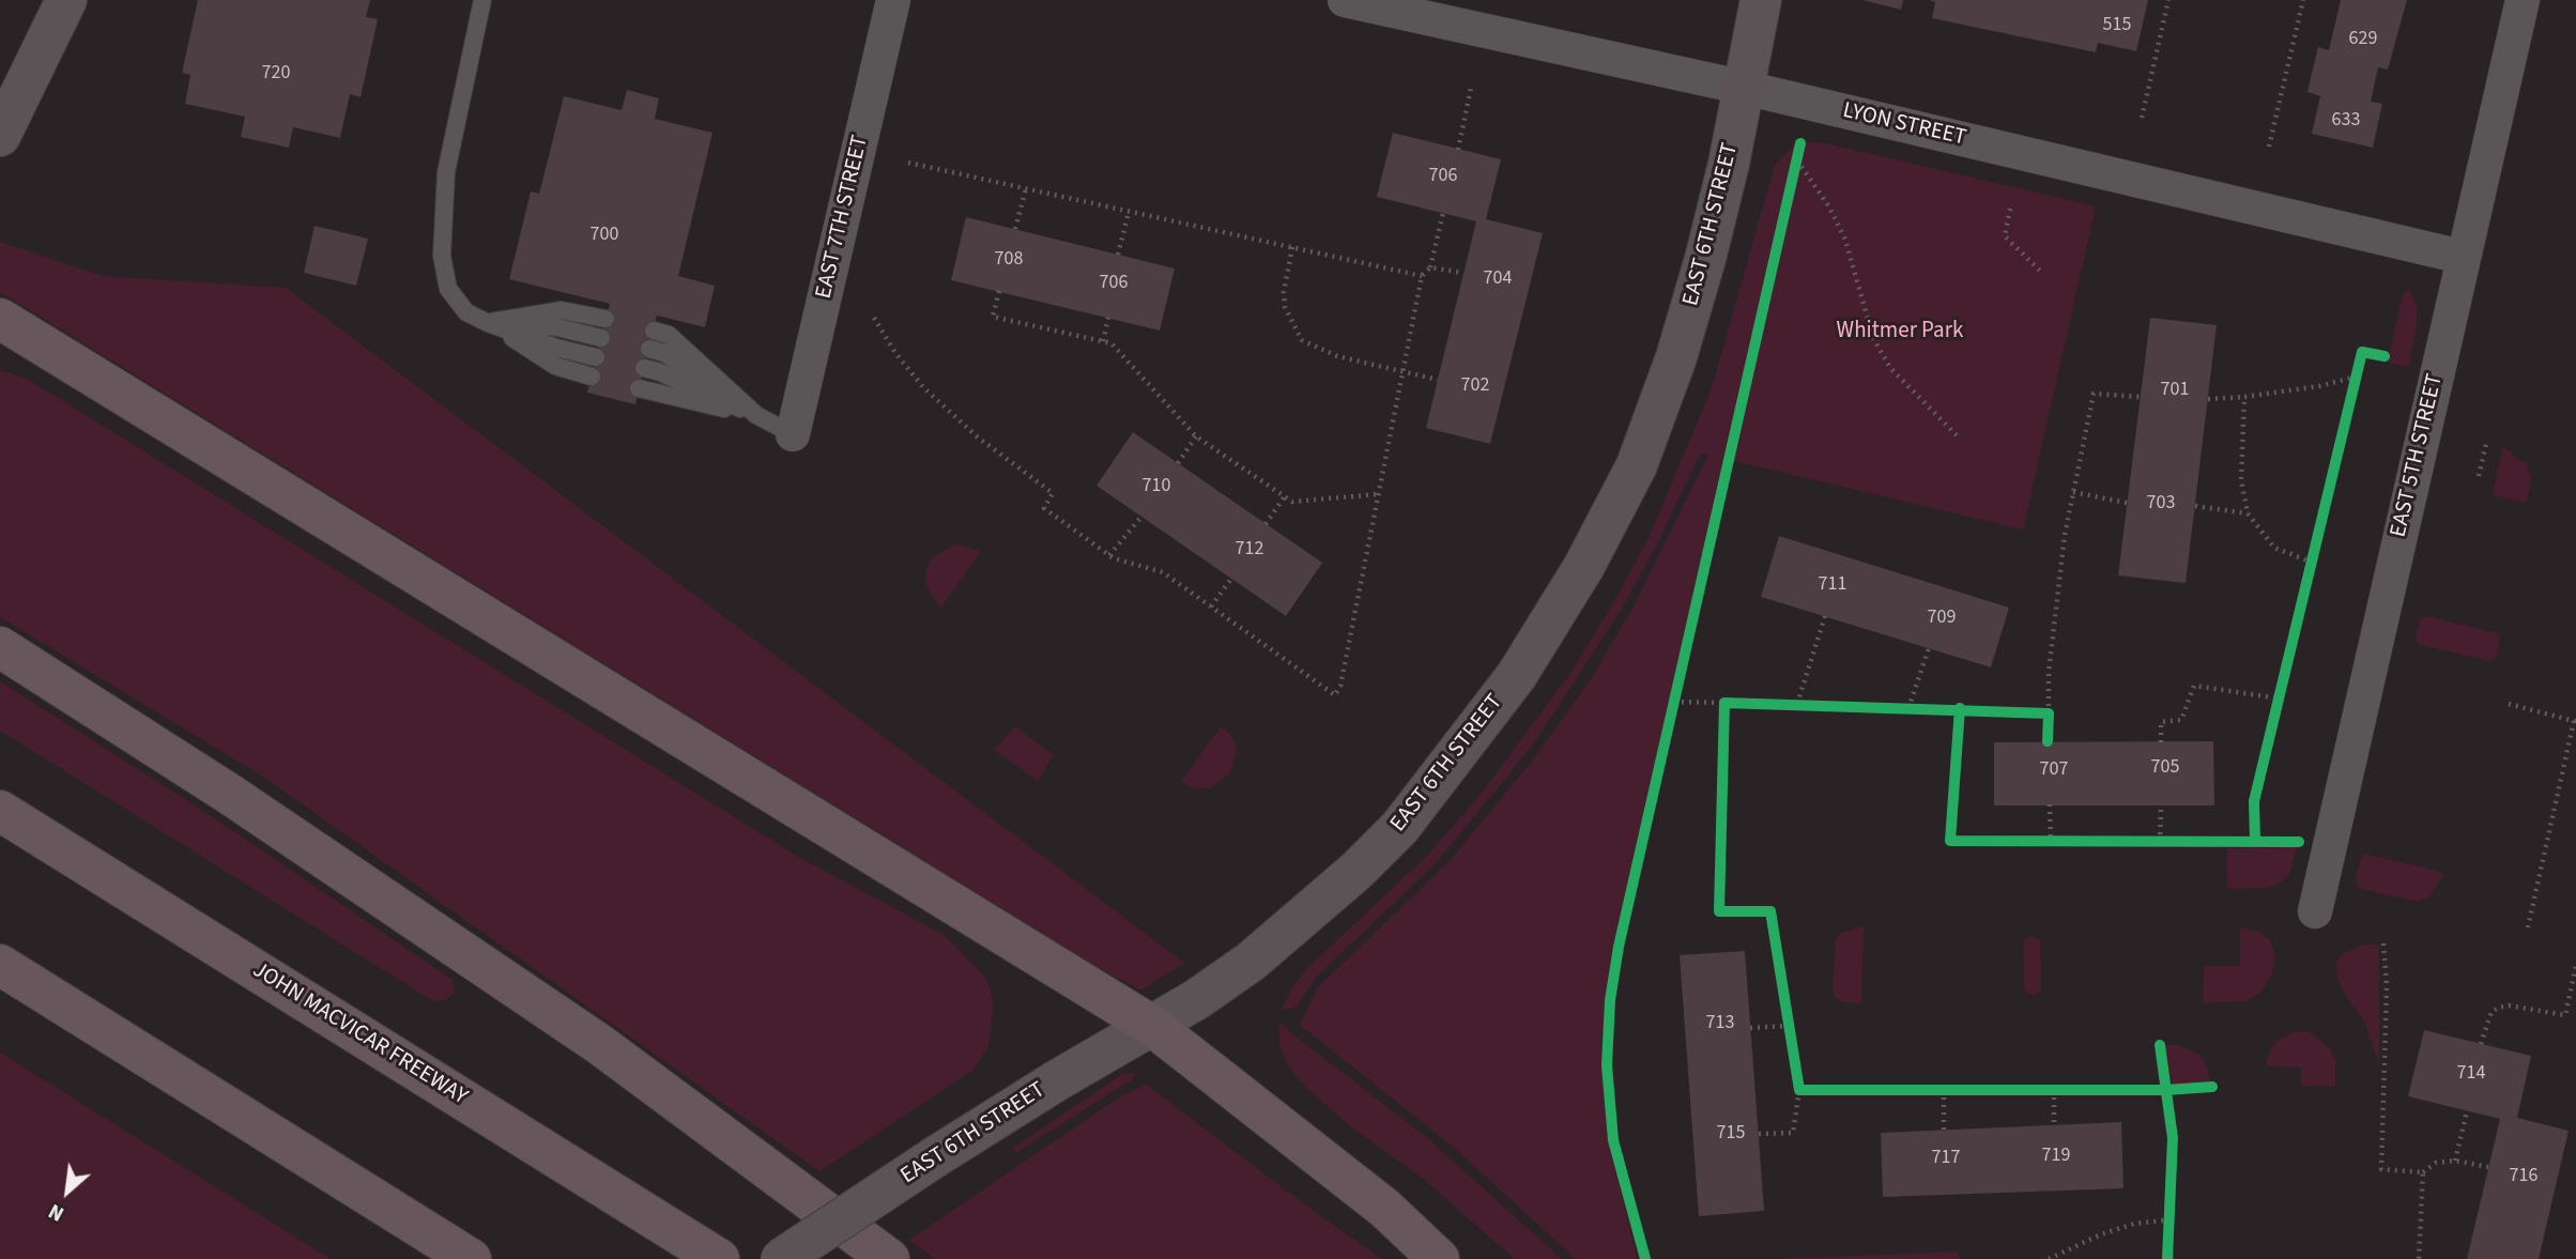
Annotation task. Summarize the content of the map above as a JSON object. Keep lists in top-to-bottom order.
{
  "streets": {
    "highway": ["JOHN MACVICAR FREEWAY"],
    "main road": ["EAST 6TH STREET"],
    "street": ["LYON STREET", "EAST 7TH STREET", "EAST 5TH STREET"]
  },
  "crossings": [
    ["LYON STREET", "EAST 6TH STREET"],
    ["LYON STREET", "EAST 5TH STREET"]
  ],
  "parks": ["Whitmer Park"],
  "house_numbers": [
    "515",
    "629",
    "720",
    "633",
    "706",
    "700",
    "708",
    "704",
    "706",
    "702",
    "701",
    "710",
    "703",
    "712",
    "711",
    "709",
    "705",
    "707",
    "713",
    "714",
    "715",
    "719",
    "717",
    "716"
  ],
  "north": "bottom left"
}
